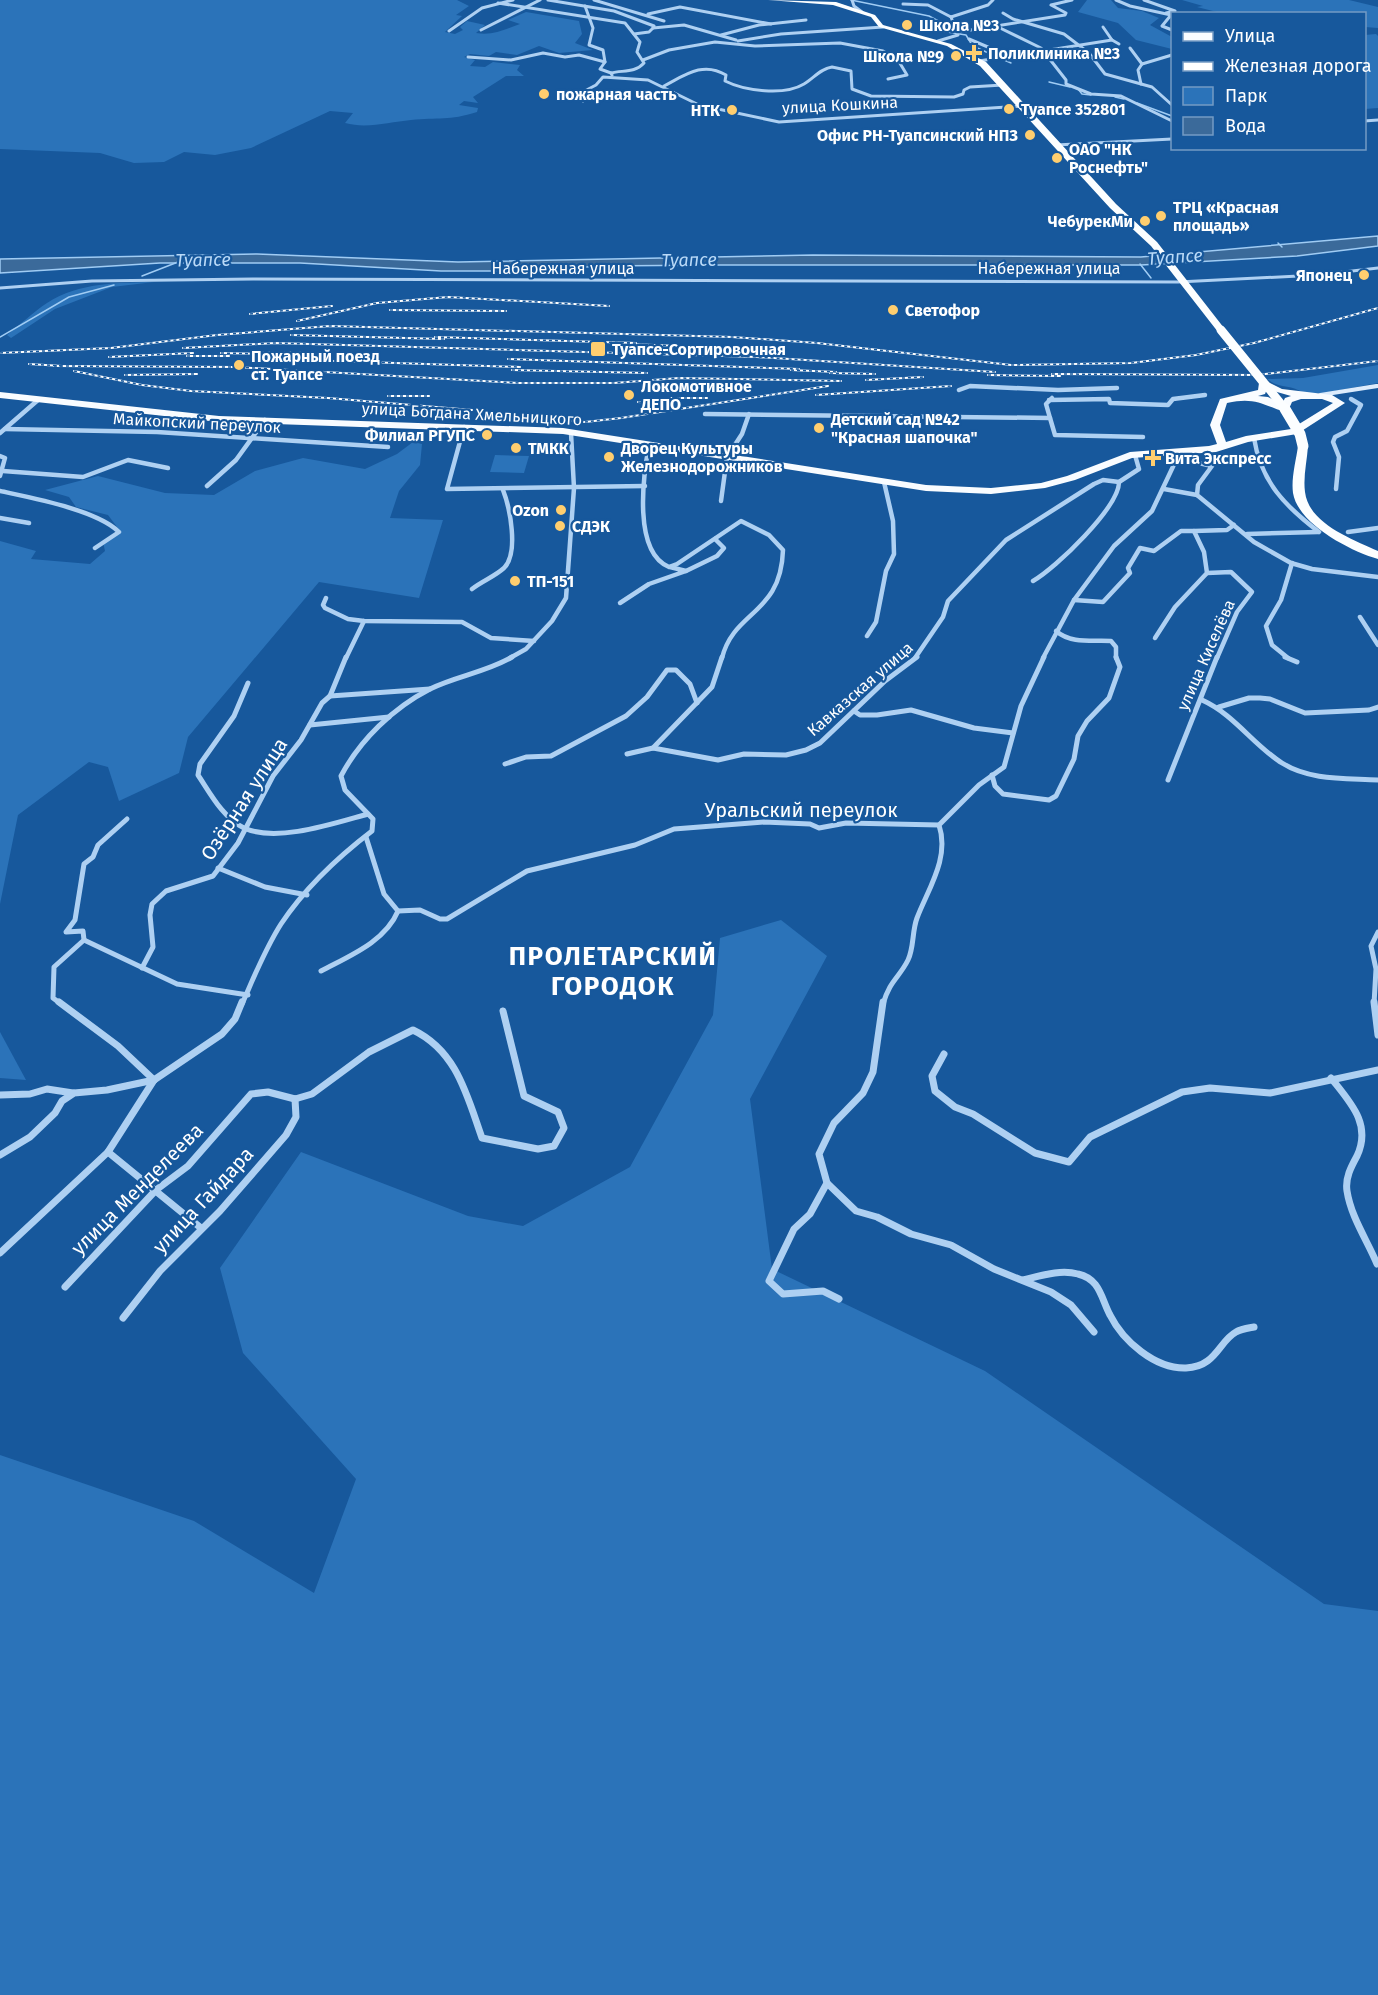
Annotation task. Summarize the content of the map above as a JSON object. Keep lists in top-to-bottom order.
{
  "streets": {
    "main road": ["улица Богдана Хмельницкого"],
    "street": [
      "улица Кошкина",
      "Набережная улица",
      "Майкопский переулок",
      "улица Киселёва",
      "Кавказская улица",
      "Озёрная улица",
      "Уральский переулок",
      "улица Менделеева",
      "улица Гайдара"
    ]
  },
  "crossings": [
    ["улица Менделеева", "улица Гайдара"]
  ],
  "districts": ["ПРОЛЕТАРСКИЙ ГОРОДОК"],
  "water": ["Туапсе"],
  "places": {
    "other": [
      "Школа №3",
      "Школа №9",
      "пожарная часть",
      "Туапсе 352801",
      "НТК",
      "Офис РН-Туапсинский НПЗ",
      "ОАО \"НК Роснефть\"",
      "ТРЦ «Красная площадь»",
      "ЧебурекМи",
      "Японец",
      "Светофор",
      "Пожарный поезд ст. Туапсе",
      "Локомотивное ДЕПО",
      "Детский сад №42 \"Красная шапочка\"",
      "Филиал РГУПС",
      "ТМКК",
      "Дворец Культуры Железнодорожников",
      "Ozon",
      "СДЭК",
      "ТП-151"
    ],
    "health": ["Поликлиника №3", "Вита Экспресс"],
    "transit": ["Туапсе-Сортировочная"]
  },
  "legend": [
    "Улица",
    "Железная дорога",
    "Парк",
    "Вода"
  ]
}
